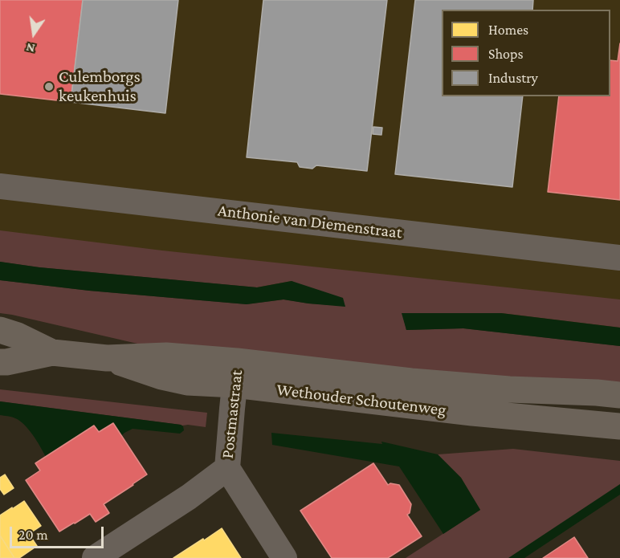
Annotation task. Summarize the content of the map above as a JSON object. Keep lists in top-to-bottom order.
{
  "streets": {
    "street": ["Anthonie van Diemenstraat", "Wethouder Schoutenweg", "Postmastraat"]
  },
  "crossings": [
    ["Wethouder Schoutenweg", "Postmastraat"]
  ],
  "places": ["Culemborgs keukenhuis"],
  "legend": ["Homes", "Shops", "Industry"],
  "scale_bar": "20 m",
  "north": "bottom"
}
